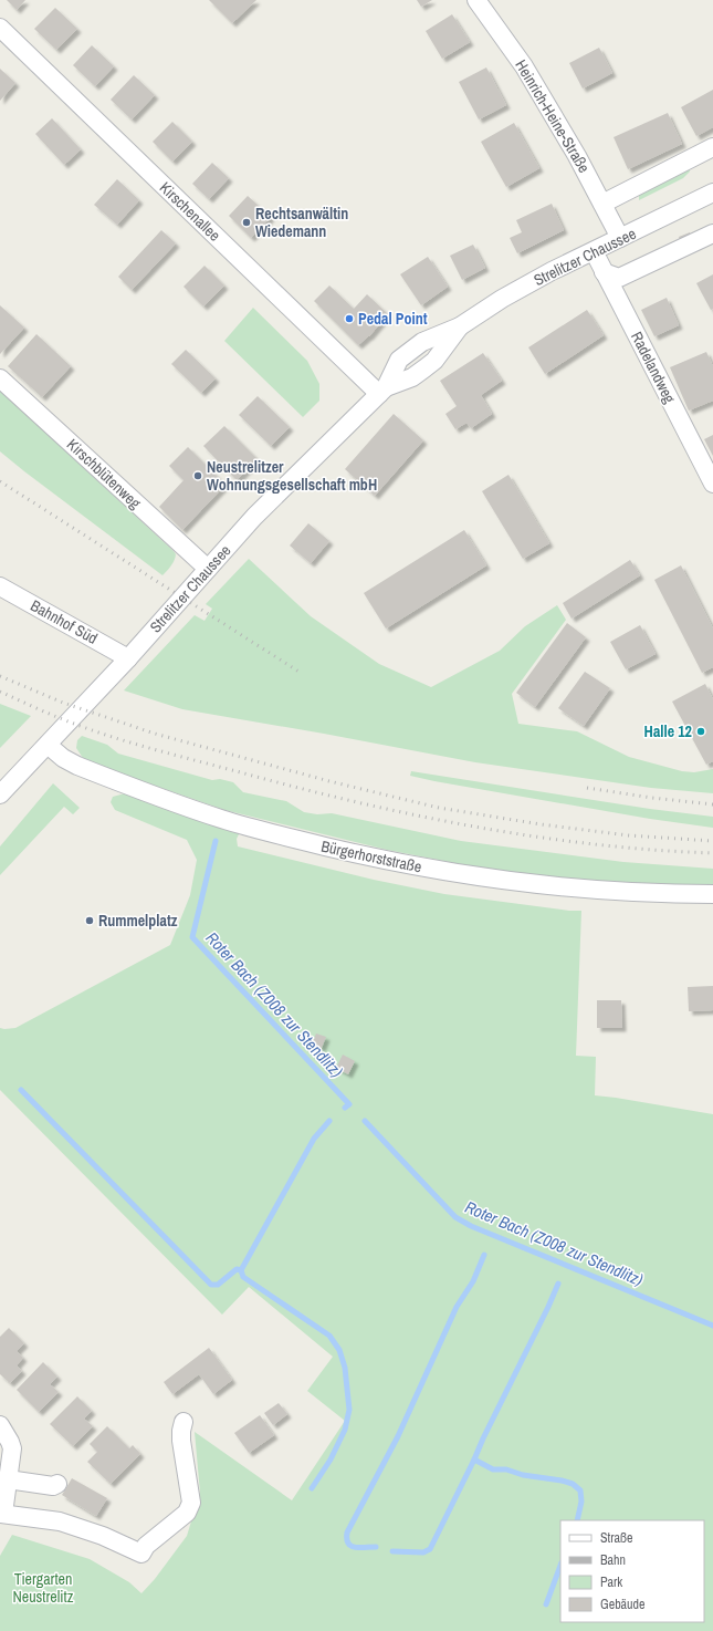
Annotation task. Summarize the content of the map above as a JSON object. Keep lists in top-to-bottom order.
{
  "streets": {
    "street": [
      "Heinrich-Heine-Straße",
      "Kirschenallee",
      "Strelitzer Chaussee",
      "Radelandweg",
      "Kirschblütenweg",
      "Bahnhof Süd",
      "Bürgerhorststraße"
    ]
  },
  "crossings": [
    ["Heinrich-Heine-Straße", "Strelitzer Chaussee"],
    ["Kirschenallee", "Strelitzer Chaussee"],
    ["Strelitzer Chaussee", "Radelandweg"],
    ["Strelitzer Chaussee", "Kirschblütenweg"],
    ["Strelitzer Chaussee", "Bahnhof Süd"],
    ["Strelitzer Chaussee", "Bürgerhorststraße"]
  ],
  "water": ["Roter Bach (Z008 zur Stendlitz)"],
  "parks": ["Tiergarten Neustrelitz"],
  "places": [
    "Rechtsanwältin Wiedemann",
    "Pedal Point",
    "Neustrelitzer Wohnungsgesellschaft mbH",
    "Halle 12",
    "Rummelplatz"
  ],
  "legend": [
    "Straße",
    "Bahn",
    "Park",
    "Gebäude"
  ]
}
